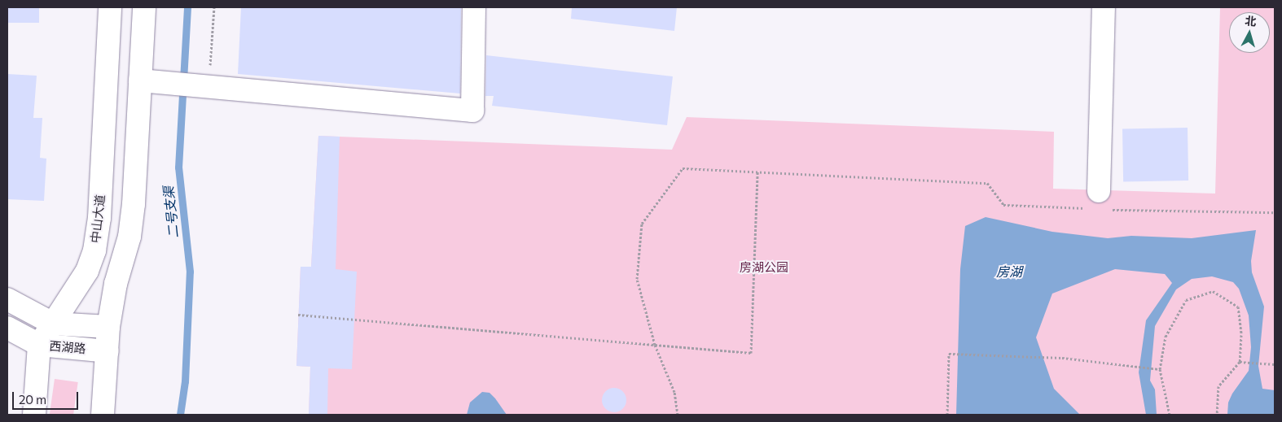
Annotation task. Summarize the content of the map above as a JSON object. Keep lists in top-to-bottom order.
{
  "streets": {
    "main road": ["中山大道", "西湖路"]
  },
  "crossings": [
    ["中山大道", "西湖路"]
  ],
  "water": ["二号支渠", "房湖"],
  "parks": ["房湖公园"],
  "scale_bar": "20 m",
  "north": "top"
}
